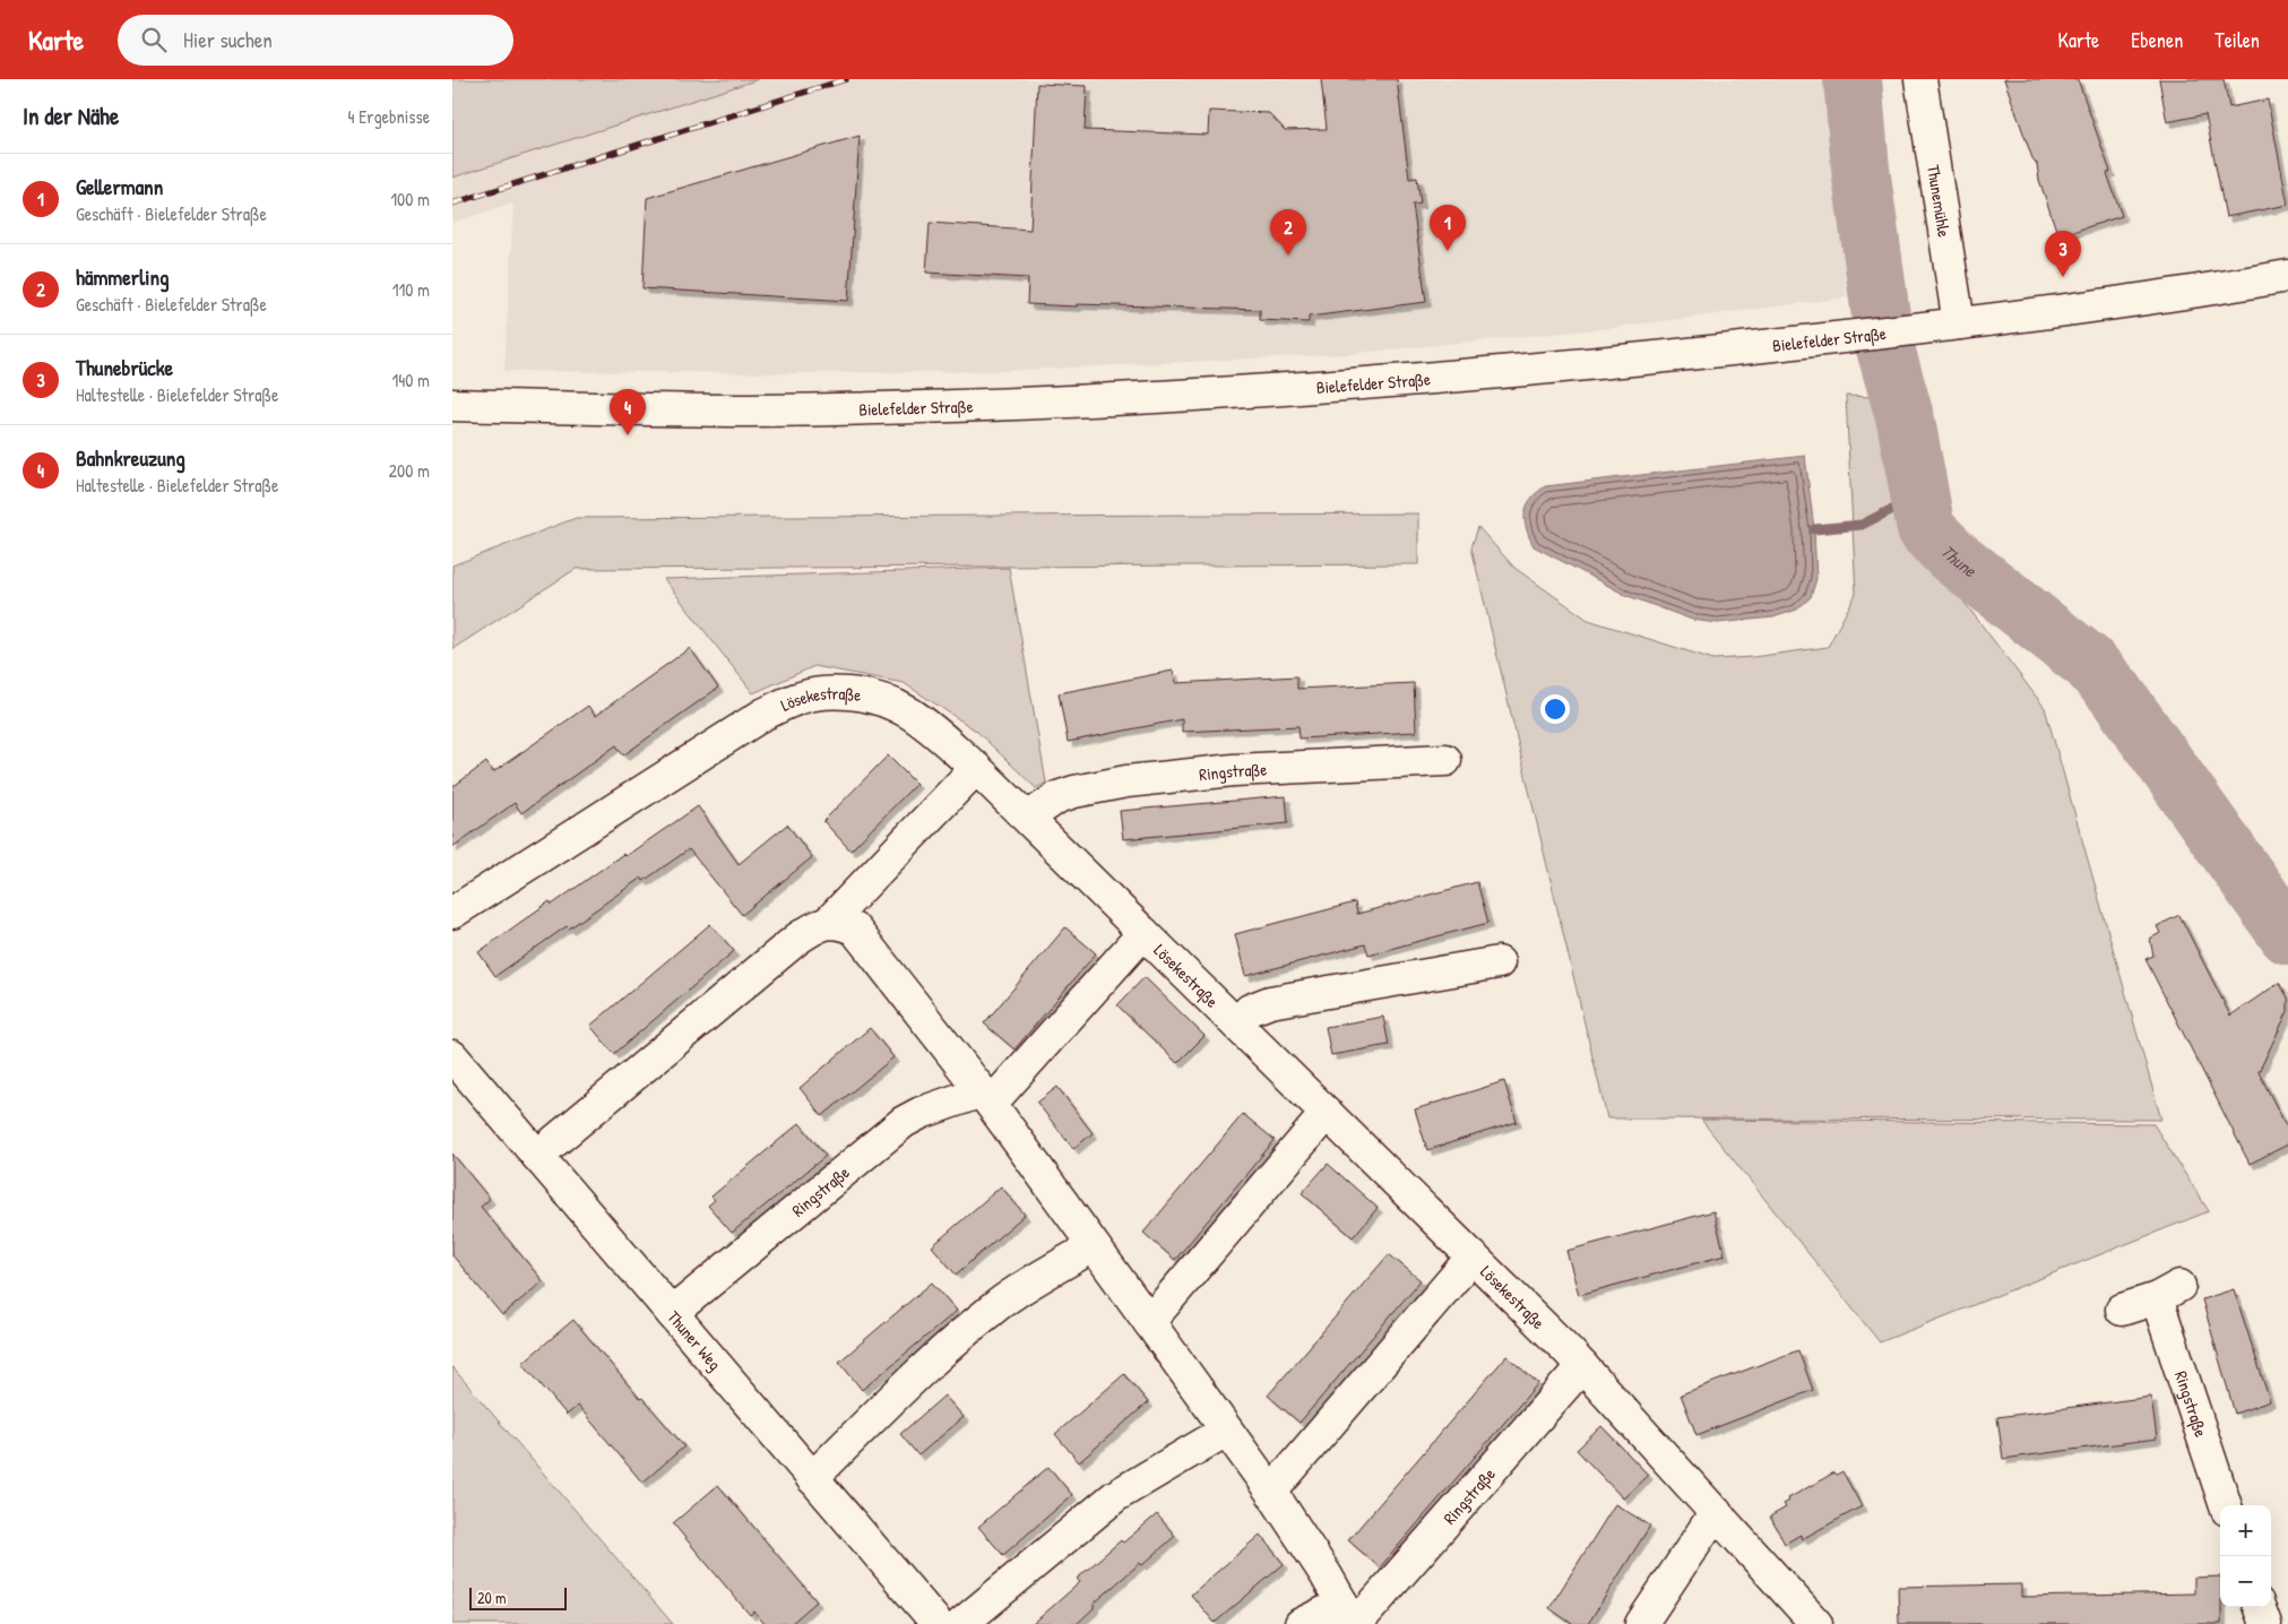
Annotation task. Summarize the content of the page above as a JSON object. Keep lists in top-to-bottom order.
{
  "streets": {
    "street": [
      "Thunemühle",
      "Bielefelder Straße",
      "Lösekestraße",
      "Ringstraße",
      "Thuner Weg"
    ]
  },
  "crossings": [
    ["Thunemühle", "Bielefelder Straße"],
    ["Lösekestraße", "Ringstraße"],
    ["Ringstraße", "Thuner Weg"]
  ],
  "water": ["Thune"],
  "scale_bar": "20 m",
  "page": {
    "header": "Karte",
    "search": "Hier suchen",
    "nav": ["Karte", "Ebenen", "Teilen"],
    "heading": ["In der Nähe", "4 Ergebnisse"],
    "list": [
      {
        "mark": "1",
        "name": "Gellermann",
        "note": "Geschäft · Bielefelder Straße",
        "value": "100 m"
      },
      {
        "mark": "2",
        "name": "hämmerling",
        "note": "Geschäft · Bielefelder Straße",
        "value": "110 m"
      },
      {
        "mark": "3",
        "name": "Thunebrücke",
        "note": "Haltestelle · Bielefelder Straße",
        "value": "140 m"
      },
      {
        "mark": "4",
        "name": "Bahnkreuzung",
        "note": "Haltestelle · Bielefelder Straße",
        "value": "200 m"
      }
    ],
    "pins": [
      "1",
      "2",
      "3",
      "4"
    ],
    "map_buttons": ["+", "−"],
    "scale": "20 m"
  }
}
